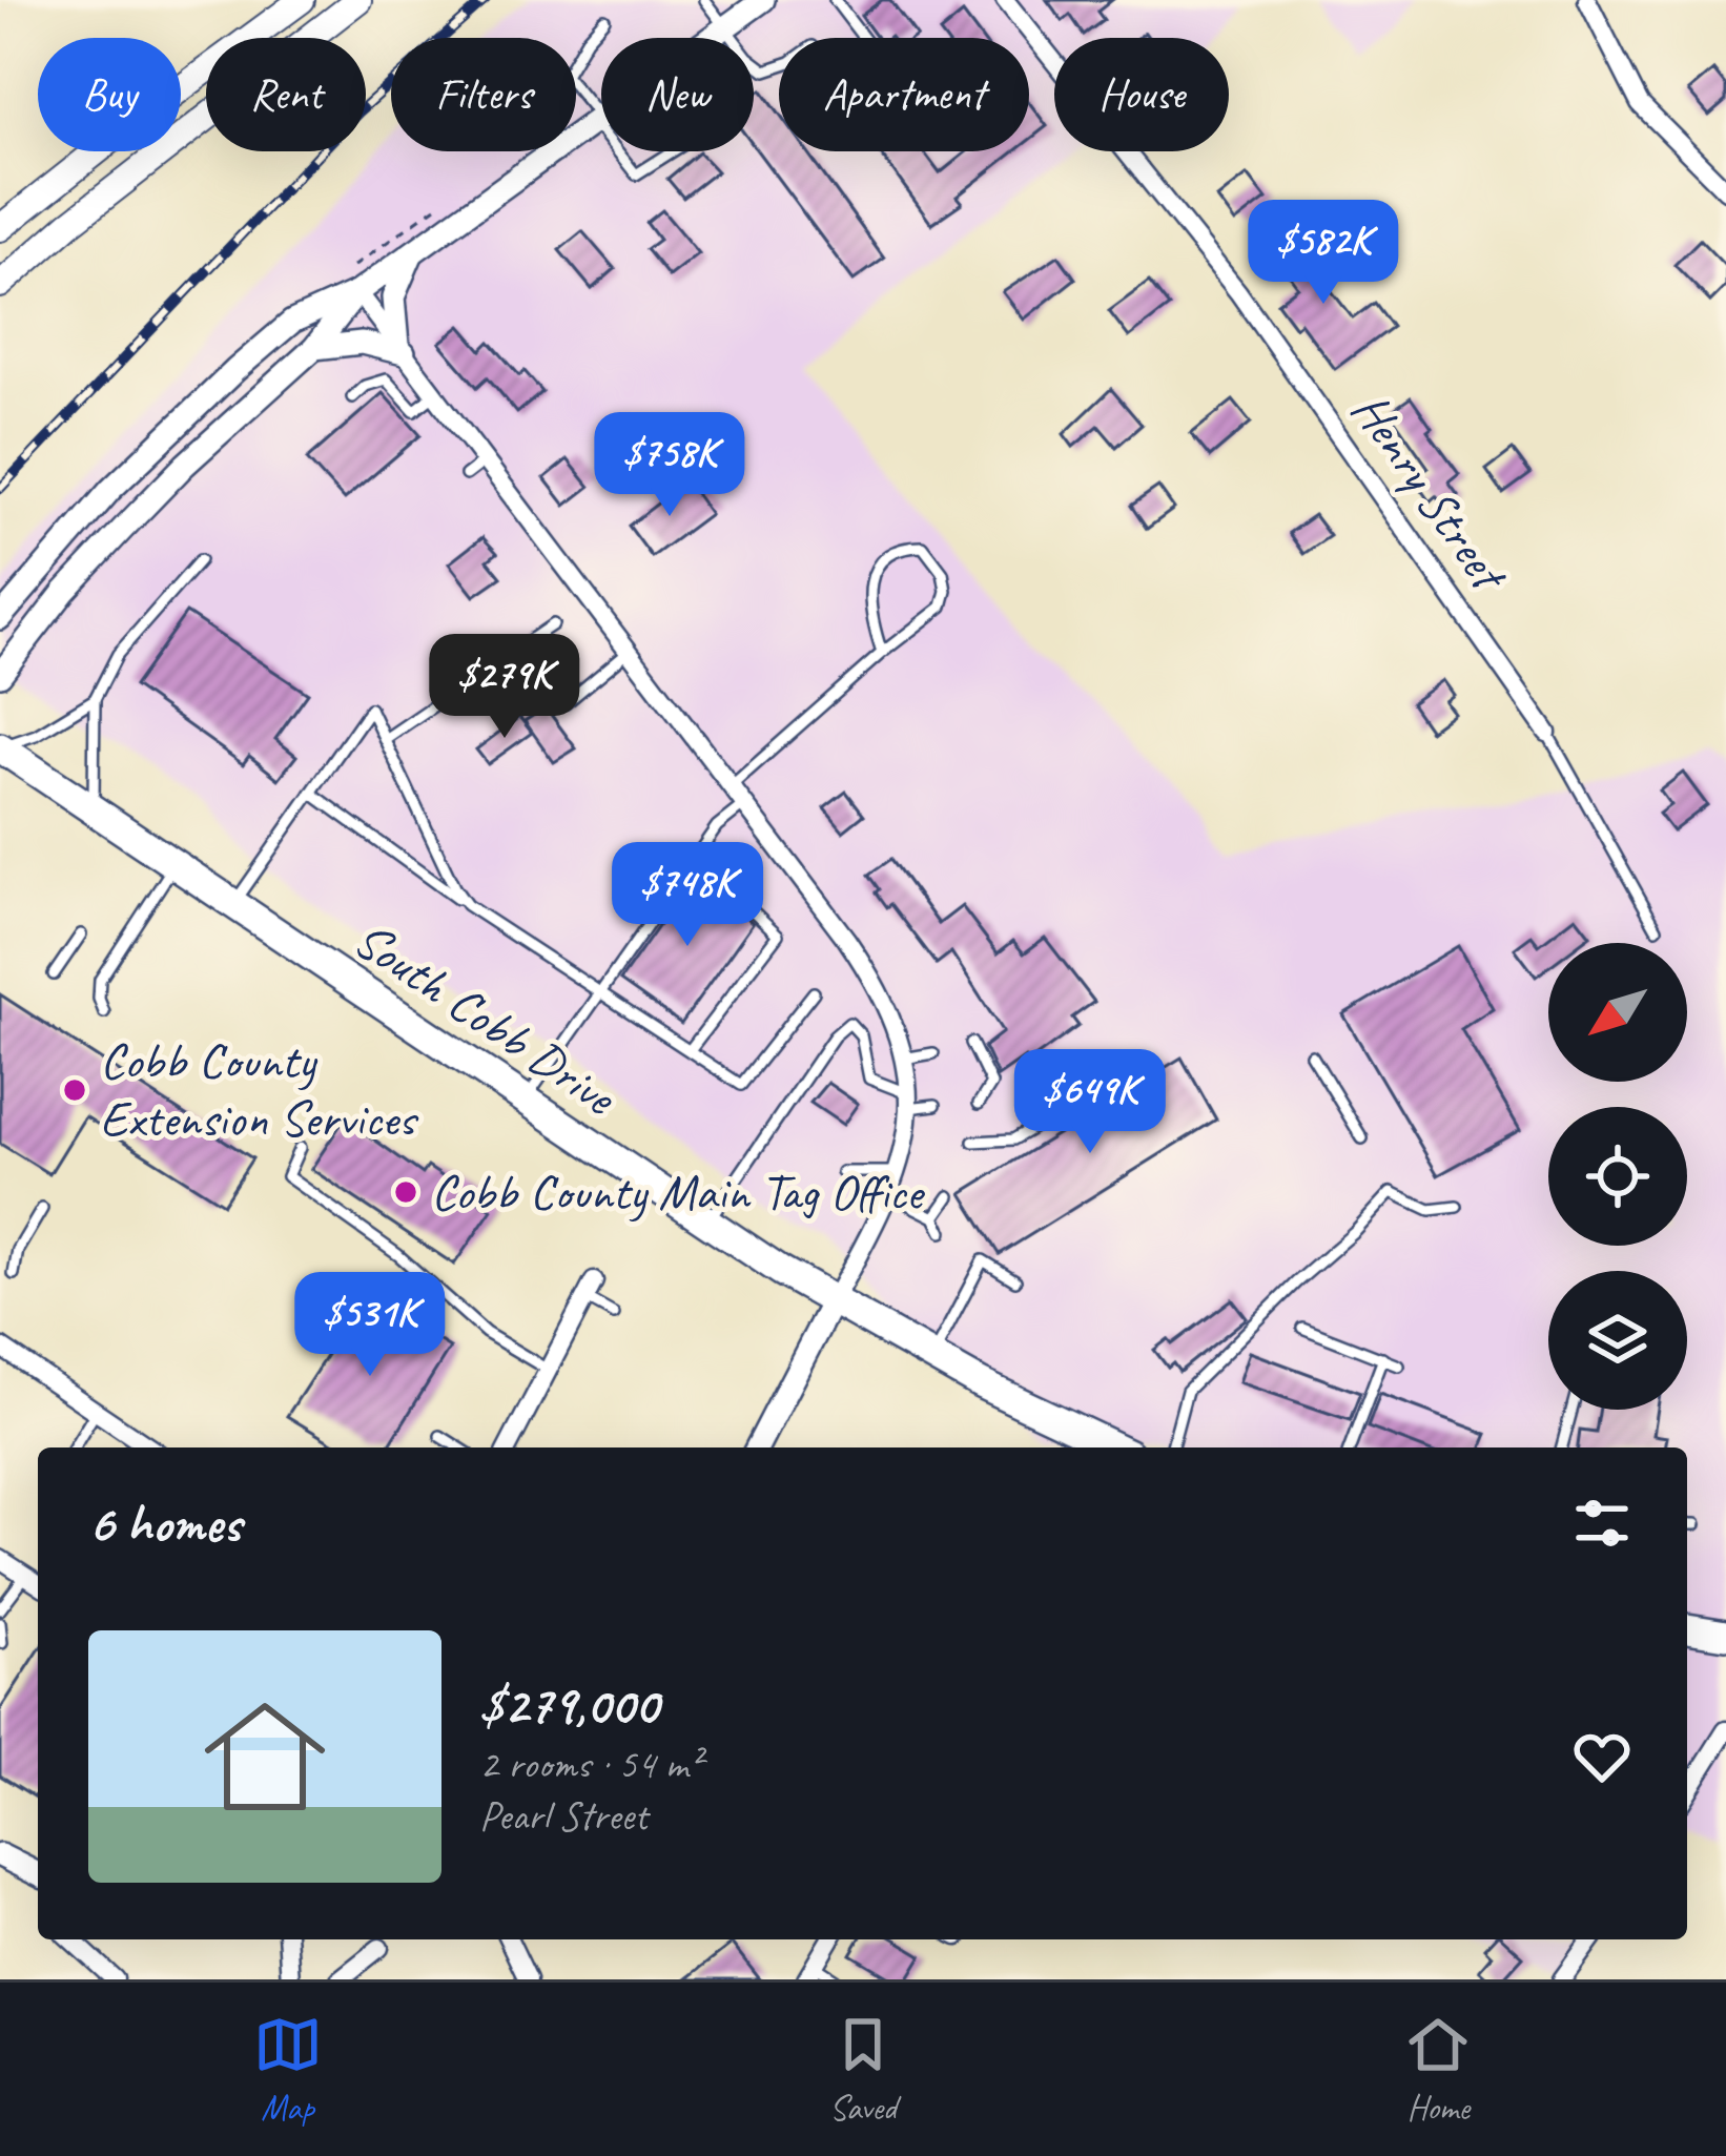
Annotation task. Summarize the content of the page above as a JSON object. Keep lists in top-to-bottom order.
{
  "streets": {
    "main road": ["South Cobb Drive"],
    "street": ["Henry Street"]
  },
  "places": ["Cobb County Extension Services", "Cobb County Main Tag Office"],
  "north": "bottom left",
  "page": {
    "chip": [
      "Buy",
      "Rent",
      "Filters",
      "New",
      "Apartment",
      "House"
    ],
    "price": [
      "$582K",
      "$758K",
      "$279K",
      "$748K",
      "$649K",
      "$531K"
    ],
    "heading": "6 homes",
    "list": [
      {
        "name": "$279,000",
        "note": "2 rooms · 54 m² · Pearl Street"
      }
    ],
    "tabs": ["Map", "Saved", "Home"]
  }
}
